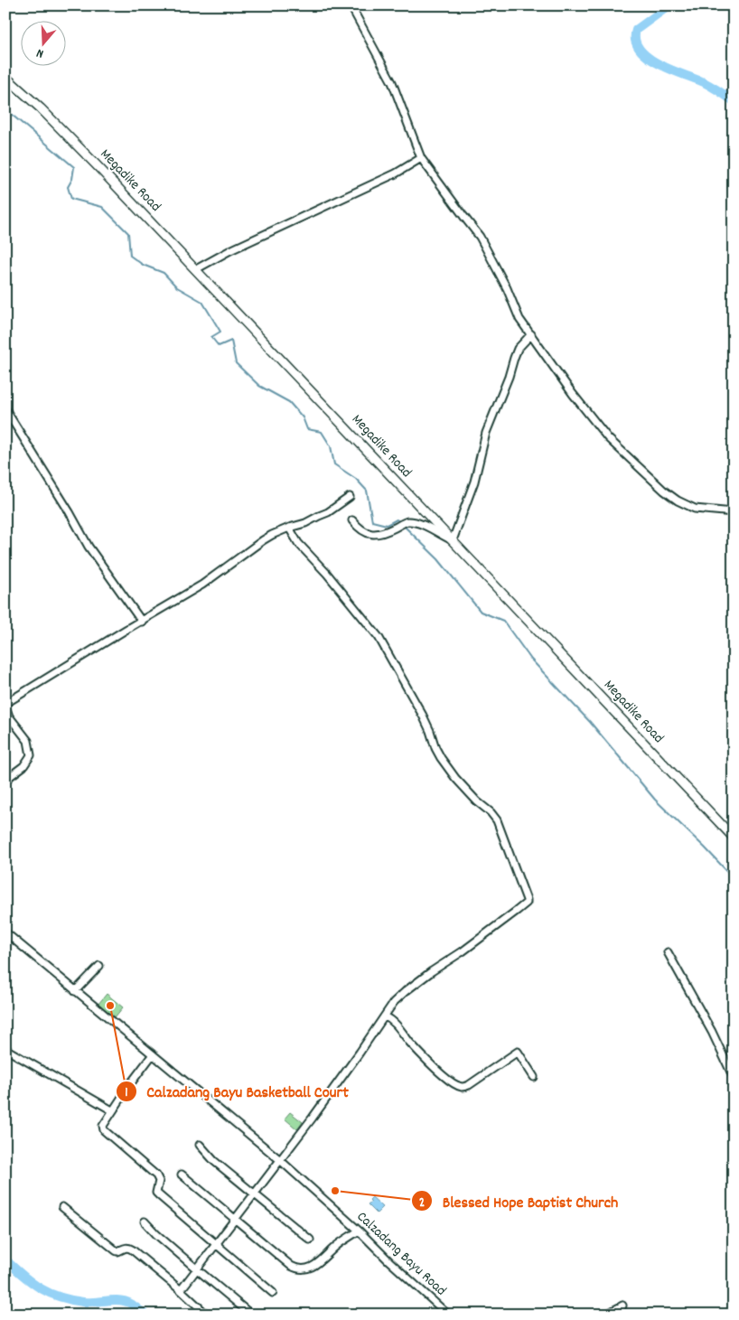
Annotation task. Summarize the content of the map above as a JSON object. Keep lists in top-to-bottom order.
{
  "streets": {
    "main road": ["Megadike Road"],
    "street": ["Calzadang Bayu Road"]
  },
  "places": ["Calzadang Bayu Basketball Court", "Blessed Hope Baptist Church"],
  "north": "bottom"
}
